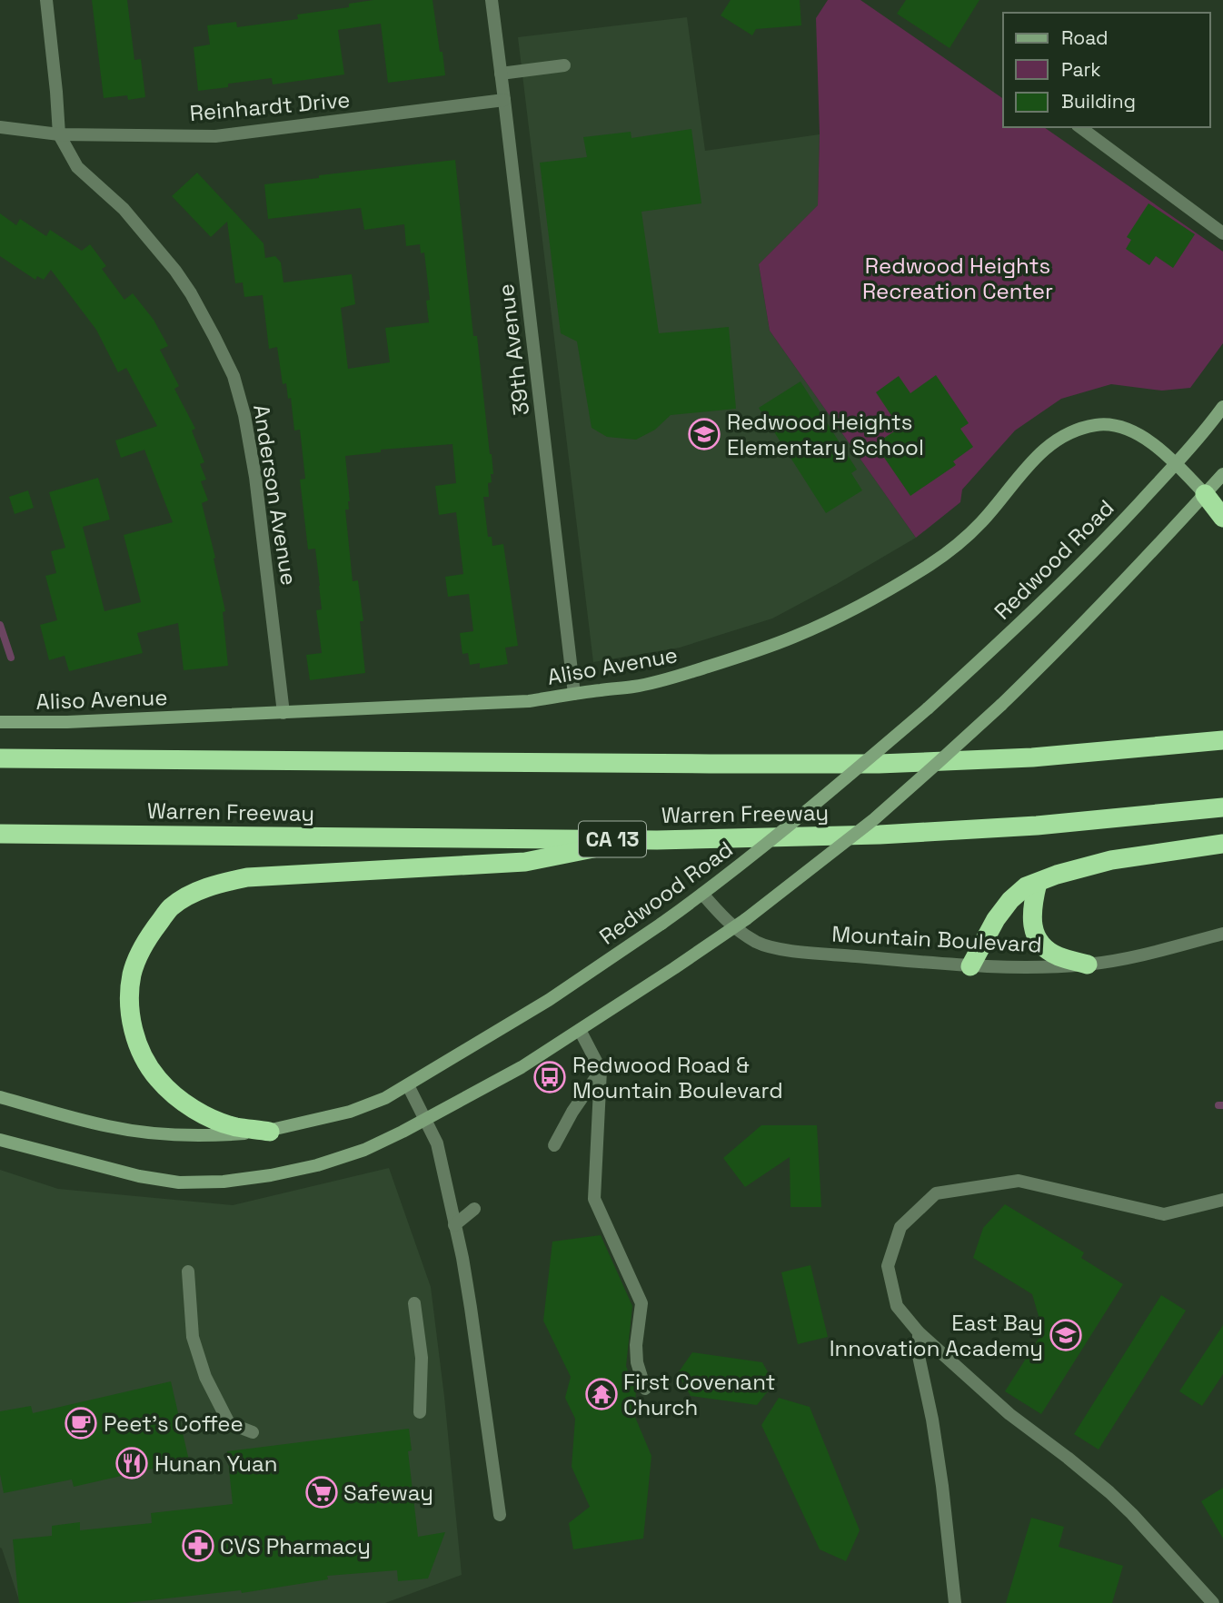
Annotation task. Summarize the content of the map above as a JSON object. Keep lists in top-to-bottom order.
{
  "streets": {
    "highway": ["Warren Freeway", "CA 13"],
    "main road": ["Redwood Road", "Aliso Avenue"],
    "street": [
      "Reinhardt Drive",
      "39th Avenue",
      "Anderson Avenue",
      "Mountain Boulevard"
    ]
  },
  "crossings": [
    ["Reinhardt Drive", "39th Avenue"],
    ["Reinhardt Drive", "Anderson Avenue"],
    ["39th Avenue", "Aliso Avenue"],
    ["Anderson Avenue", "Aliso Avenue"],
    ["Redwood Road", "Aliso Avenue"],
    ["Redwood Road", "Mountain Boulevard"]
  ],
  "parks": ["Redwood Heights Recreation Center"],
  "places": {
    "school or university": ["Redwood Heights Elementary School", "East Bay Innovation Academy"],
    "bus stop": ["Redwood Road & Mountain Boulevard"],
    "temple": ["First Covenant Church"],
    "cafe": ["Peet's Coffee"],
    "restaurant": ["Hunan Yuan"],
    "supermarket": ["Safeway"],
    "pharmacy": ["CVS Pharmacy"]
  },
  "legend": ["Road", "Park", "Building"]
}
